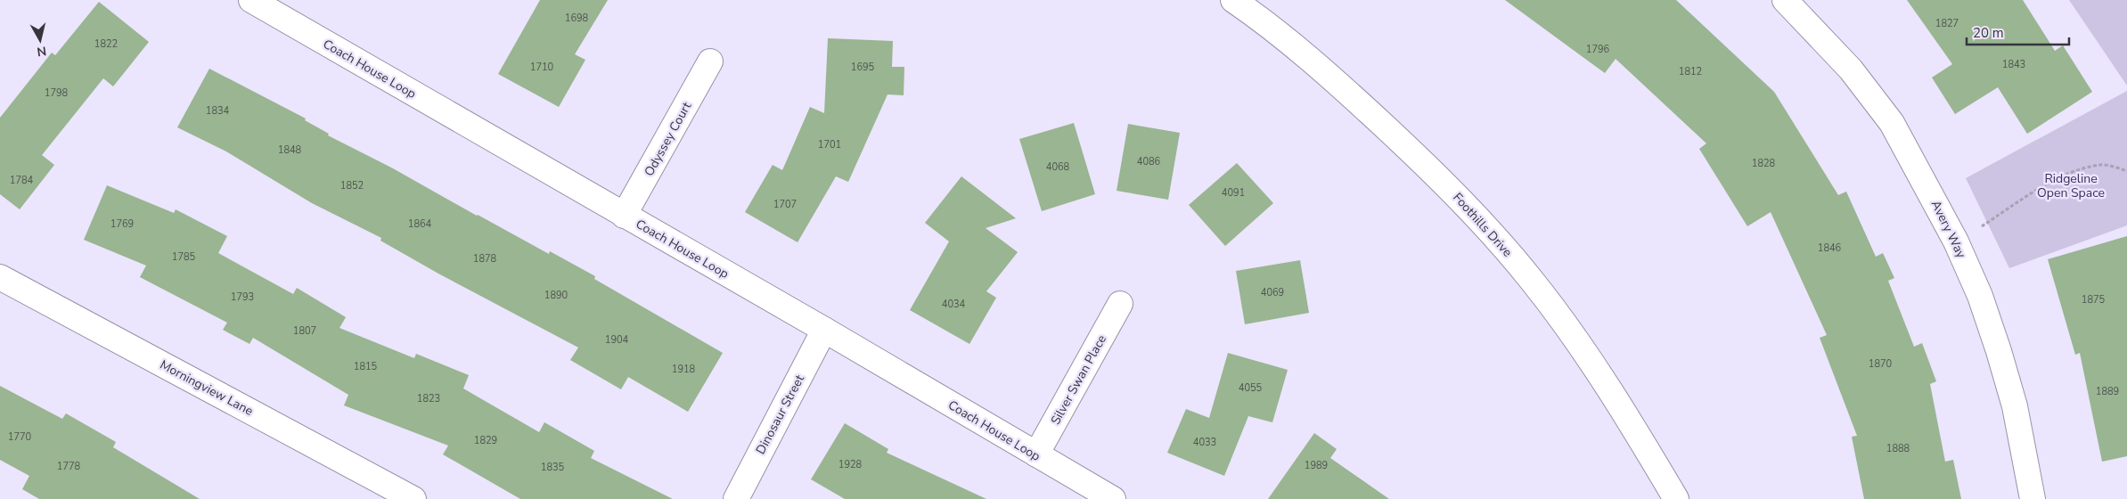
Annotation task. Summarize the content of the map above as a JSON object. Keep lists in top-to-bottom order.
{
  "streets": {
    "street": [
      "Coach House Loop",
      "Odyssey Court",
      "Foothills Drive",
      "Avery Way",
      "Silver Swan Place",
      "Morningview Lane",
      "Dinosaur Street"
    ]
  },
  "crossings": [
    ["Coach House Loop", "Odyssey Court"],
    ["Coach House Loop", "Silver Swan Place"],
    ["Coach House Loop", "Dinosaur Street"]
  ],
  "parks": ["Ridgeline Open Space"],
  "house_numbers": [
    "1698",
    "1827",
    "1822",
    "1796",
    "1843",
    "1710",
    "1695",
    "1812",
    "1798",
    "1834",
    "1701",
    "1848",
    "4086",
    "1828",
    "4068",
    "1784",
    "1852",
    "4091",
    "1707",
    "1769",
    "1864",
    "1846",
    "1785",
    "1878",
    "4069",
    "1890",
    "1793",
    "1875",
    "4034",
    "1807",
    "1904",
    "1870",
    "1815",
    "1918",
    "4055",
    "1889",
    "1823",
    "1770",
    "1829",
    "4033",
    "1888",
    "1928",
    "1989",
    "1778",
    "1835"
  ],
  "scale_bar": "20 m",
  "north": "bottom"
}
